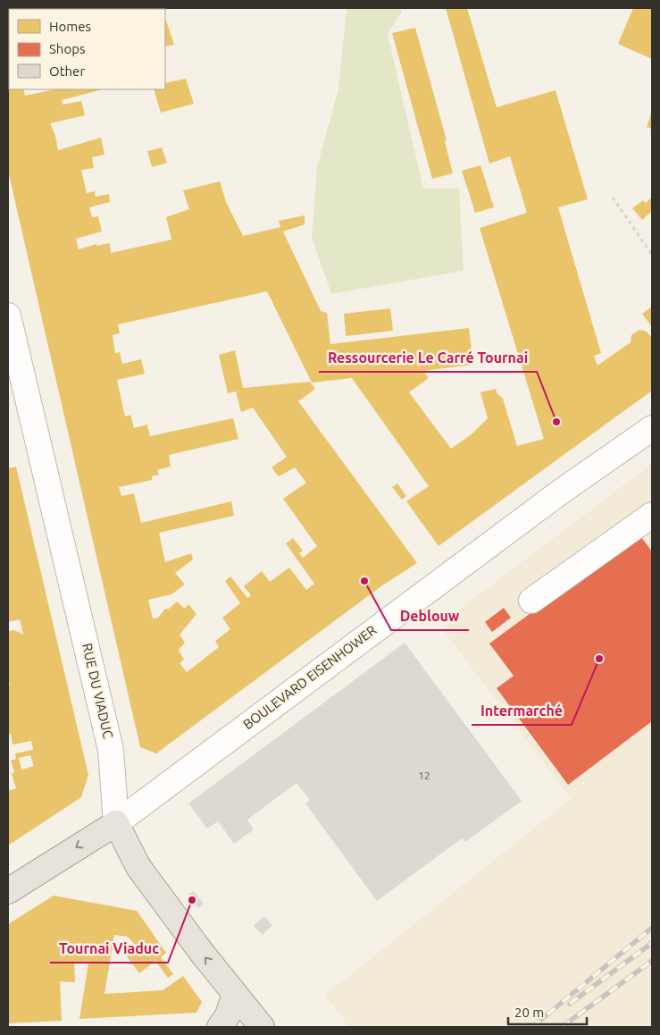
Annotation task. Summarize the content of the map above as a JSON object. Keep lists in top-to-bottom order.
{
  "streets": {
    "main road": ["BOULEVARD EISENHOWER", "RUE DU VIADUC"]
  },
  "crossings": [
    ["BOULEVARD EISENHOWER", "RUE DU VIADUC"]
  ],
  "places": [
    "Ressourcerie Le Carré Tournai",
    "Deblouw",
    "Intermarché",
    "Tournai Viaduc"
  ],
  "house_numbers": ["12"],
  "legend": ["Homes", "Shops", "Other"],
  "scale_bar": "20 m"
}
